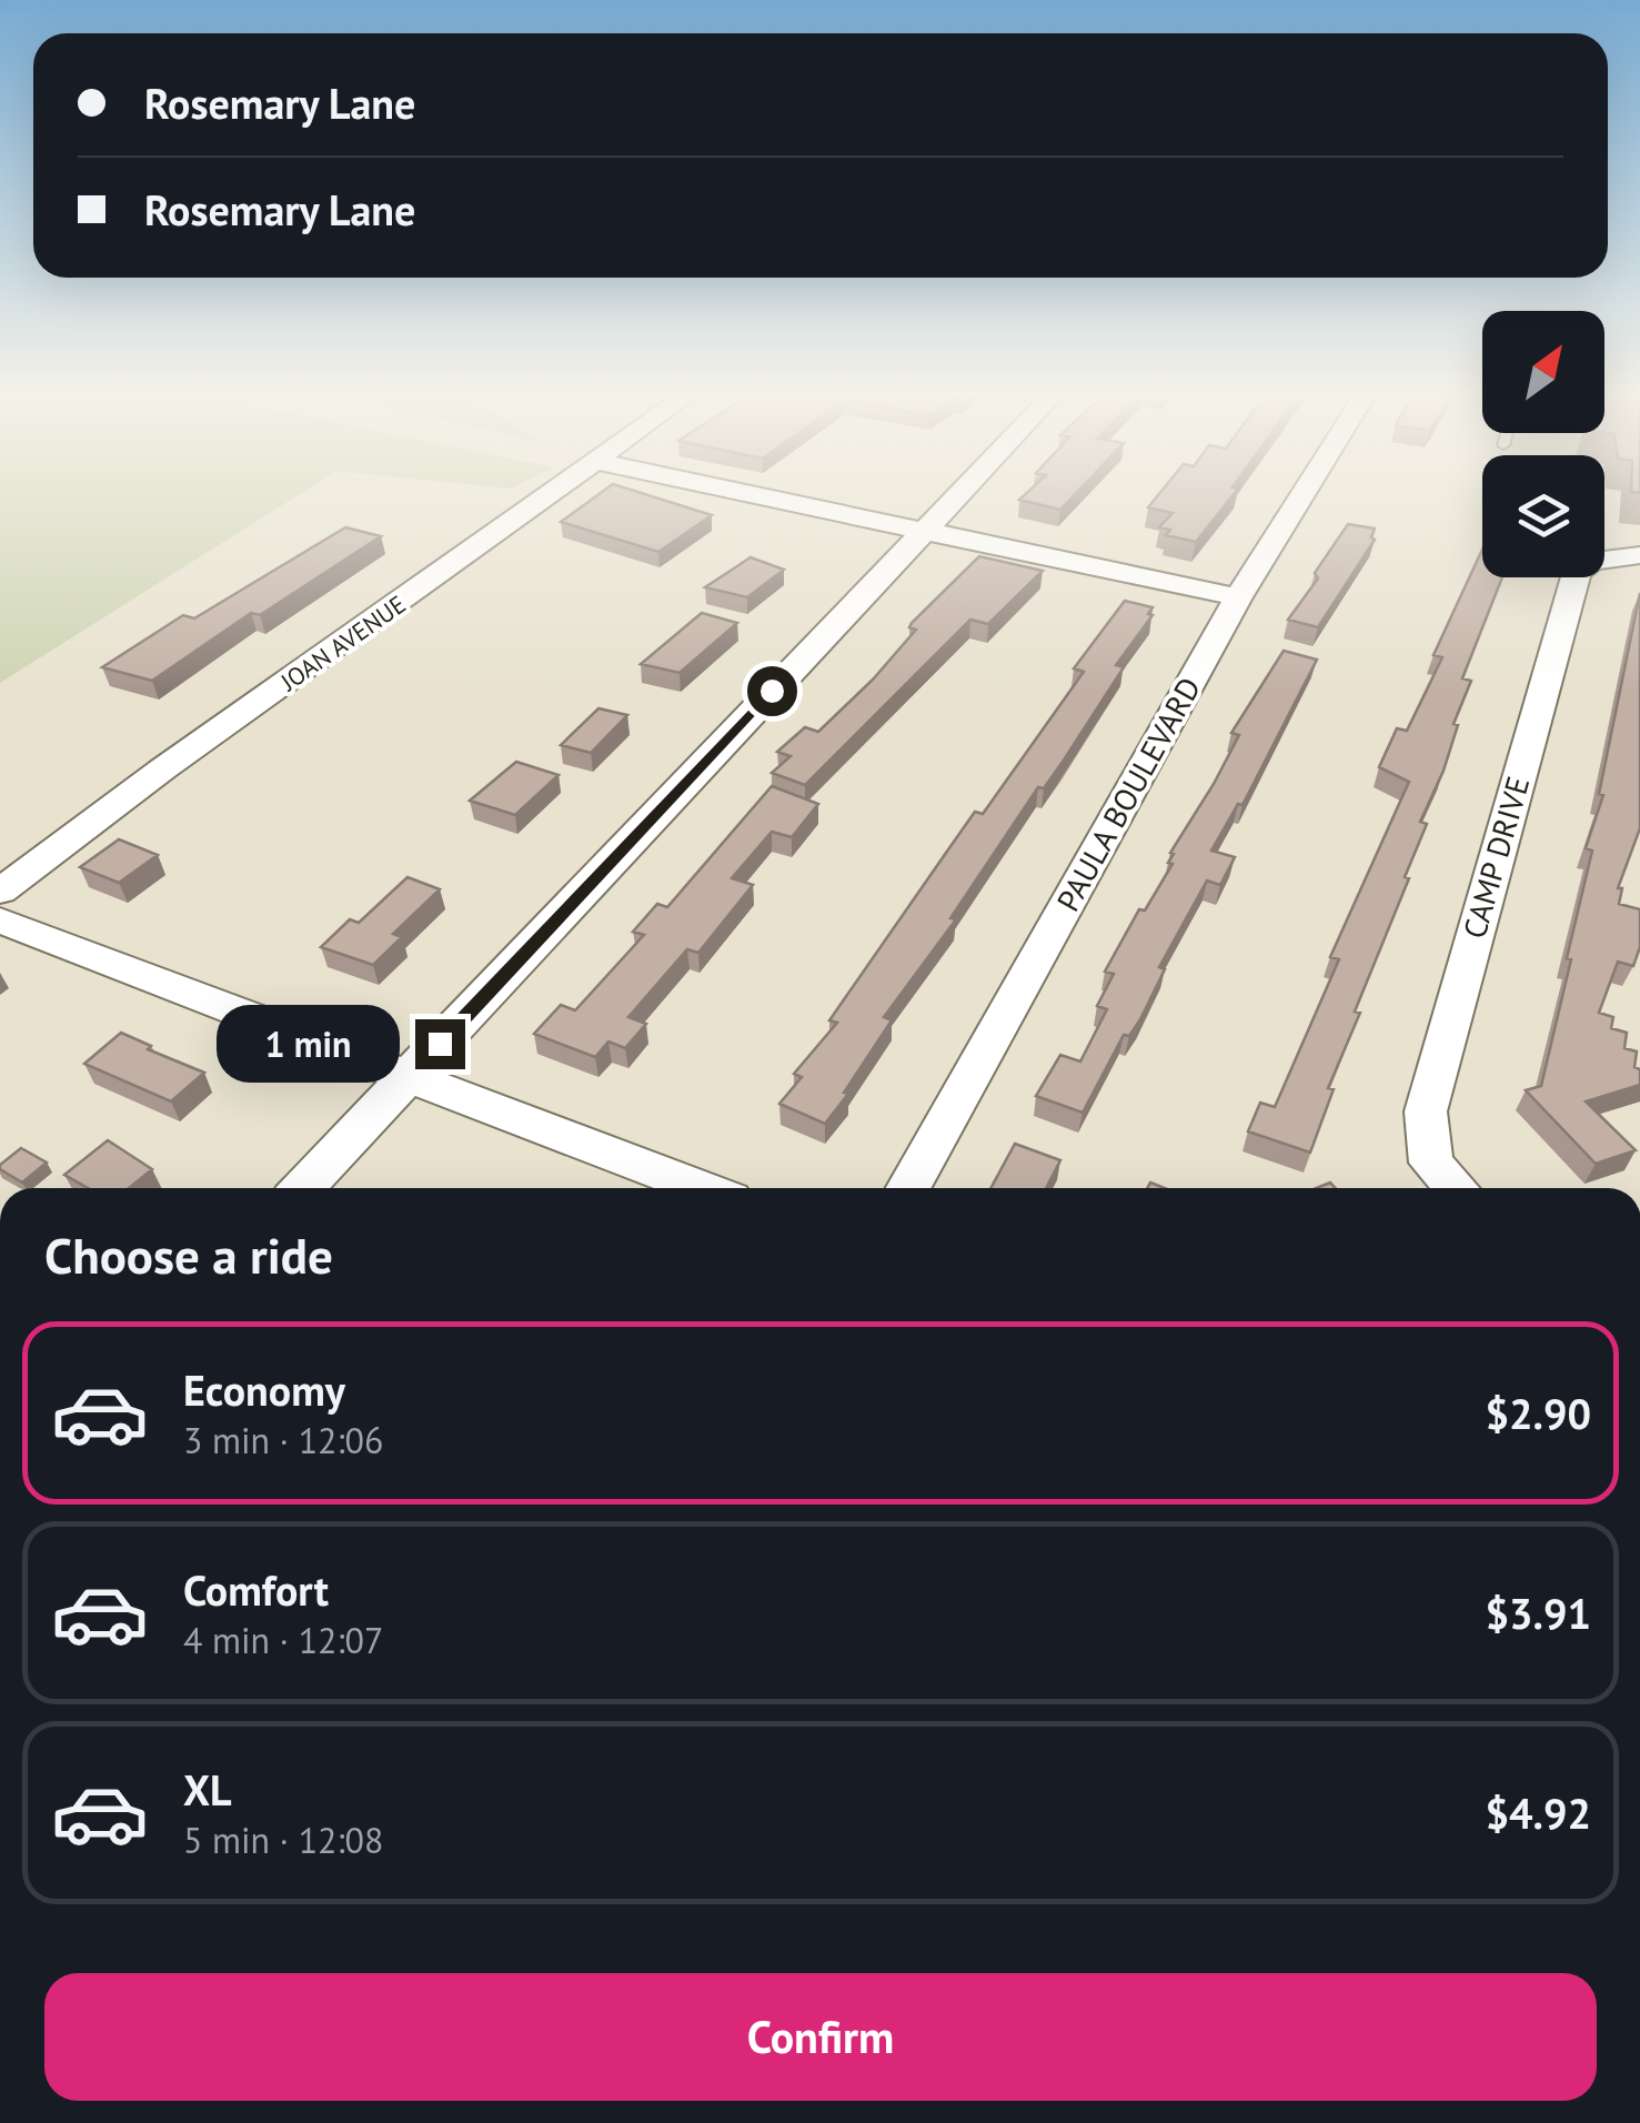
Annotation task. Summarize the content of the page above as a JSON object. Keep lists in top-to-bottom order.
{
  "streets": {
    "street": ["JOAN AVENUE", "PAULA BOULEVARD", "CAMP DRIVE"]
  },
  "north": "top right",
  "page": {
    "banner": ["Rosemary Lane", "Rosemary Lane"],
    "bubble": "1 min",
    "heading": "Choose a ride",
    "list": [
      {
        "name": "Economy",
        "note": "3 min · 12:06",
        "value": "$2.90"
      },
      {
        "name": "Comfort",
        "note": "4 min · 12:07",
        "value": "$3.91"
      },
      {
        "name": "XL",
        "note": "5 min · 12:08",
        "value": "$4.92"
      }
    ],
    "buttons": "Confirm"
  }
}
